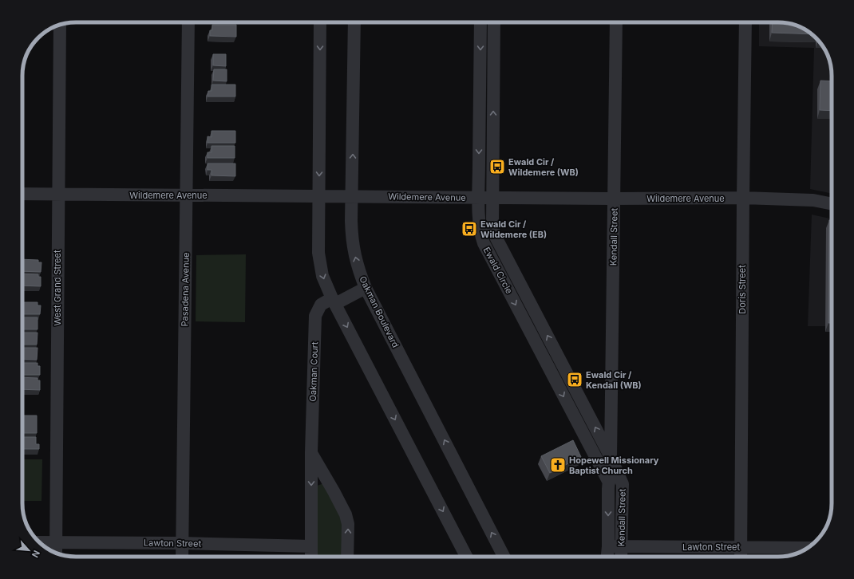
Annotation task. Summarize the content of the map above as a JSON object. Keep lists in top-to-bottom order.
{
  "streets": {
    "street": [
      "Wildemere Avenue",
      "Kendall Street",
      "Ewald Circle",
      "West Grand Street",
      "Pasadena Avenue",
      "Doris Street",
      "Oakman Boulevard",
      "Oakman Court",
      "Lawton Street"
    ]
  },
  "crossings": [
    ["Wildemere Avenue", "Kendall Street"],
    ["Wildemere Avenue", "Ewald Circle"],
    ["Wildemere Avenue", "West Grand Street"],
    ["Wildemere Avenue", "Pasadena Avenue"],
    ["Wildemere Avenue", "Doris Street"],
    ["Wildemere Avenue", "Oakman Boulevard"],
    ["Kendall Street", "Ewald Circle"],
    ["Kendall Street", "Lawton Street"],
    ["West Grand Street", "Lawton Street"],
    ["Pasadena Avenue", "Lawton Street"],
    ["Doris Street", "Lawton Street"],
    ["Oakman Boulevard", "Oakman Court"],
    ["Oakman Court", "Lawton Street"]
  ],
  "places": {
    "bus stop": ["Ewald Cir / Wildemere (WB)", "Ewald Cir / Wildemere (EB)", "Ewald Cir / Kendall (WB)"],
    "church": ["Hopewell Missionary Baptist Church"]
  },
  "north": "bottom right"
}
